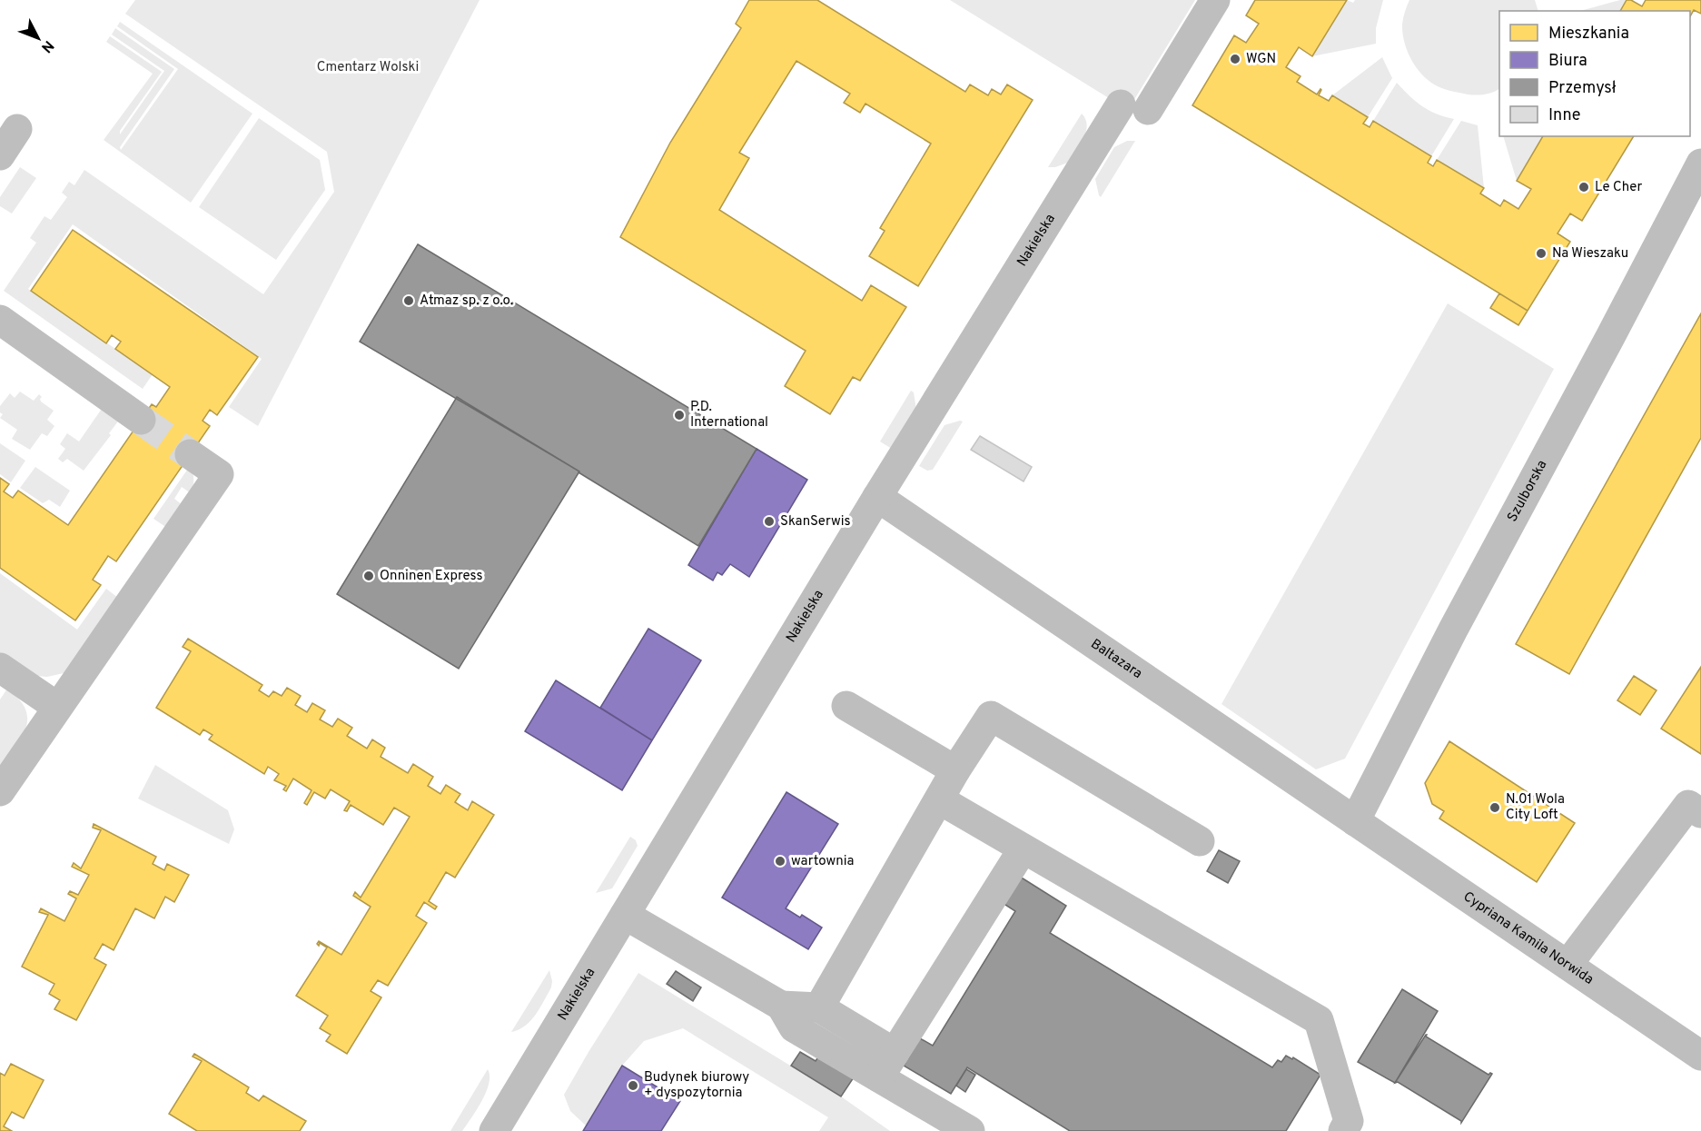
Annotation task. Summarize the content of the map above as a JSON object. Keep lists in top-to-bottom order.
{
  "streets": {
    "street": [
      "Nakielska",
      "Szulborska",
      "Baltazara",
      "Cypriana Kamila Norwida"
    ]
  },
  "crossings": [
    ["Nakielska", "Baltazara"],
    ["Szulborska", "Baltazara"],
    ["Szulborska", "Cypriana Kamila Norwida"],
    ["Baltazara", "Cypriana Kamila Norwida"]
  ],
  "parks": ["Cmentarz Wolski"],
  "places": [
    "WGN",
    "Le Cher",
    "Na Wieszaku",
    "Atmaz sp. z o.o.",
    "P.D. International",
    "SkanSerwis",
    "Onninen Express",
    "N.01 Wola City Loft",
    "wartownia",
    "Budynek biurowy + dyspozytornia"
  ],
  "legend": [
    "Mieszkania",
    "Biura",
    "Przemysł",
    "Inne"
  ],
  "north": "bottom right"
}
